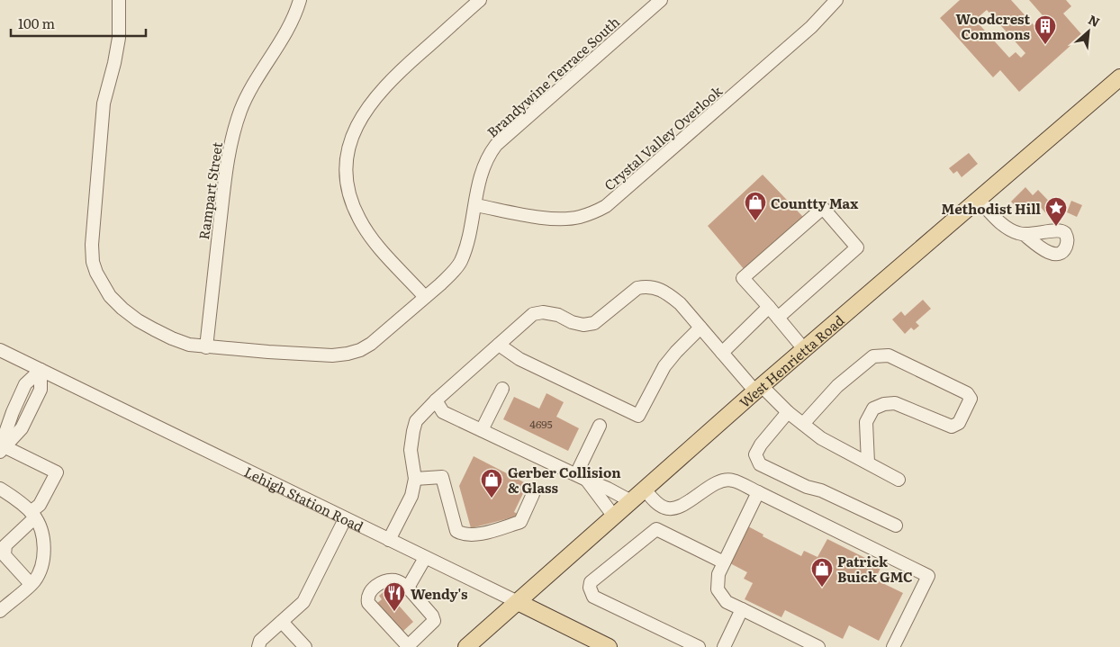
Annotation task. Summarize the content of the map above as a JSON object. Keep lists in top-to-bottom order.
{
  "streets": {
    "main road": ["West Henrietta Road", "Lehigh Station Road"],
    "street": ["Brandywine Terrace South", "Crystal Valley Overlook", "Rampart Street"]
  },
  "crossings": [
    ["Brandywine Terrace South", "Crystal Valley Overlook"],
    ["Brandywine Terrace South", "Rampart Street"],
    ["West Henrietta Road", "Lehigh Station Road"]
  ],
  "places": {
    "building": ["Woodcrest Commons"],
    "shop": ["Countty Max", "Gerber Collision & Glass", "Patrick Buick GMC"],
    "place": ["Methodist Hill"],
    "restaurant": ["Wendy's"]
  },
  "house_numbers": ["4695"],
  "scale_bar": "100 m",
  "north": "top right"
}
